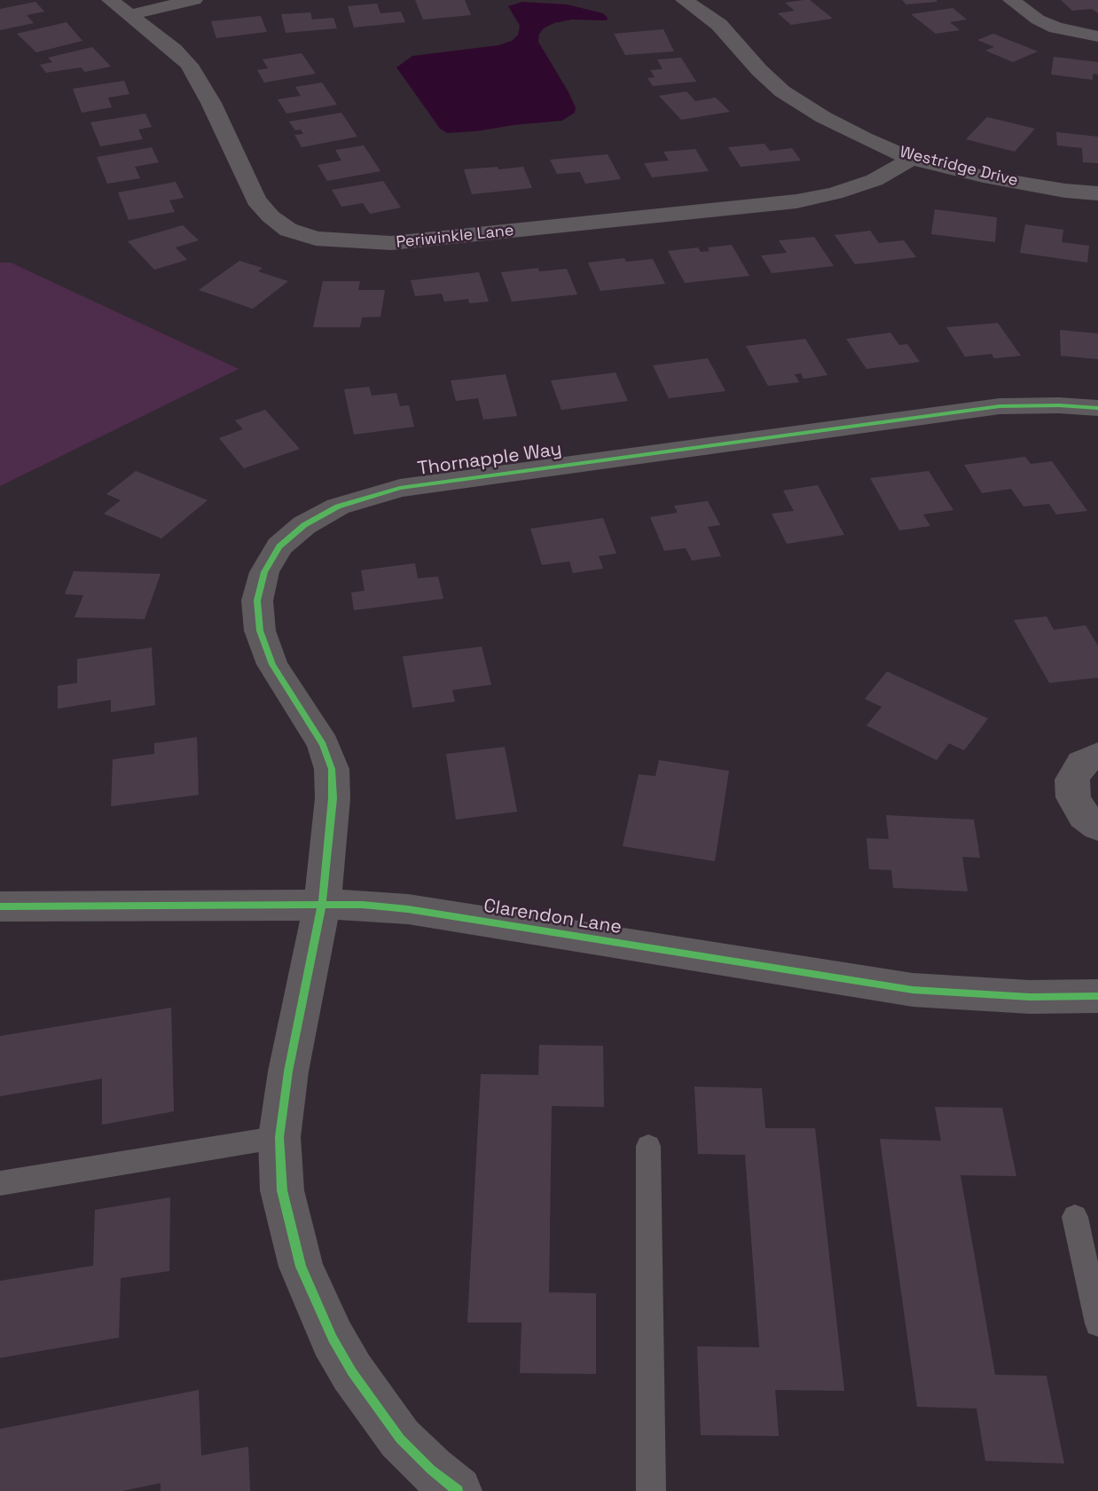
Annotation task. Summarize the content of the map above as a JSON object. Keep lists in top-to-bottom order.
{
  "streets": {
    "street": [
      "Westridge Drive",
      "Periwinkle Lane",
      "Thornapple Way",
      "Clarendon Lane"
    ]
  },
  "crossings": [
    ["Westridge Drive", "Periwinkle Lane"],
    ["Thornapple Way", "Clarendon Lane"]
  ]
}
